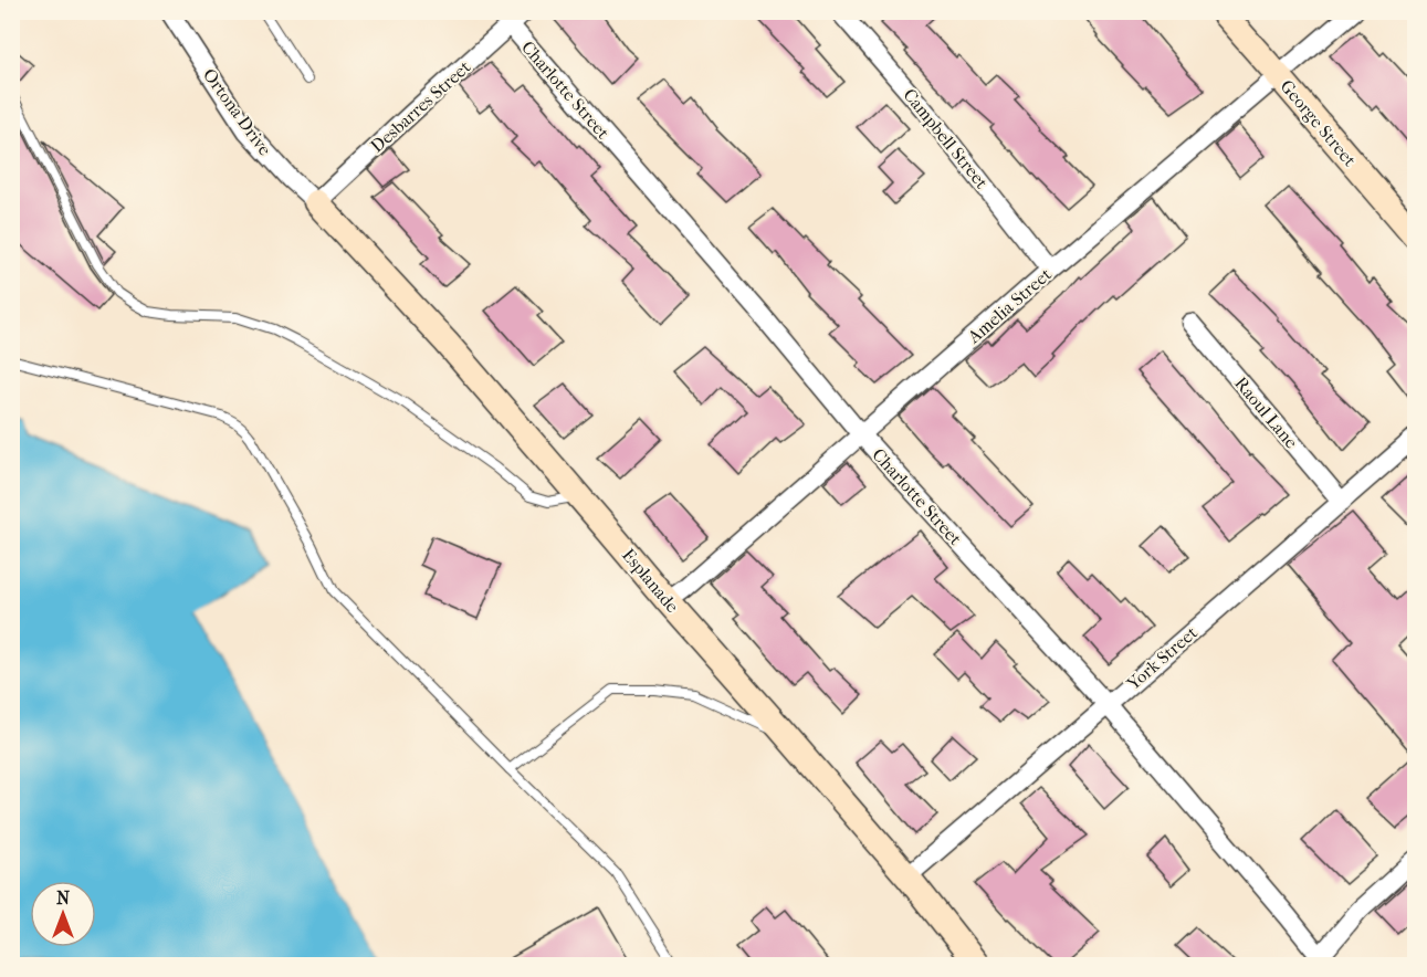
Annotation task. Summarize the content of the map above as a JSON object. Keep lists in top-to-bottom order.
{
  "streets": {
    "street": [
      "Charlotte Street",
      "Desbarres Street",
      "Ortona Drive",
      "George Street",
      "Campbell Street",
      "Amelia Street",
      "Raoul Lane",
      "Esplanade",
      "York Street"
    ]
  },
  "crossings": [
    ["Charlotte Street", "Desbarres Street"],
    ["Charlotte Street", "Amelia Street"],
    ["Charlotte Street", "York Street"],
    ["Desbarres Street", "Ortona Drive"],
    ["Desbarres Street", "Esplanade"],
    ["Ortona Drive", "Esplanade"],
    ["George Street", "Amelia Street"],
    ["Campbell Street", "Amelia Street"],
    ["Amelia Street", "Esplanade"],
    ["Raoul Lane", "York Street"],
    ["Esplanade", "York Street"]
  ],
  "north": "top"
}
